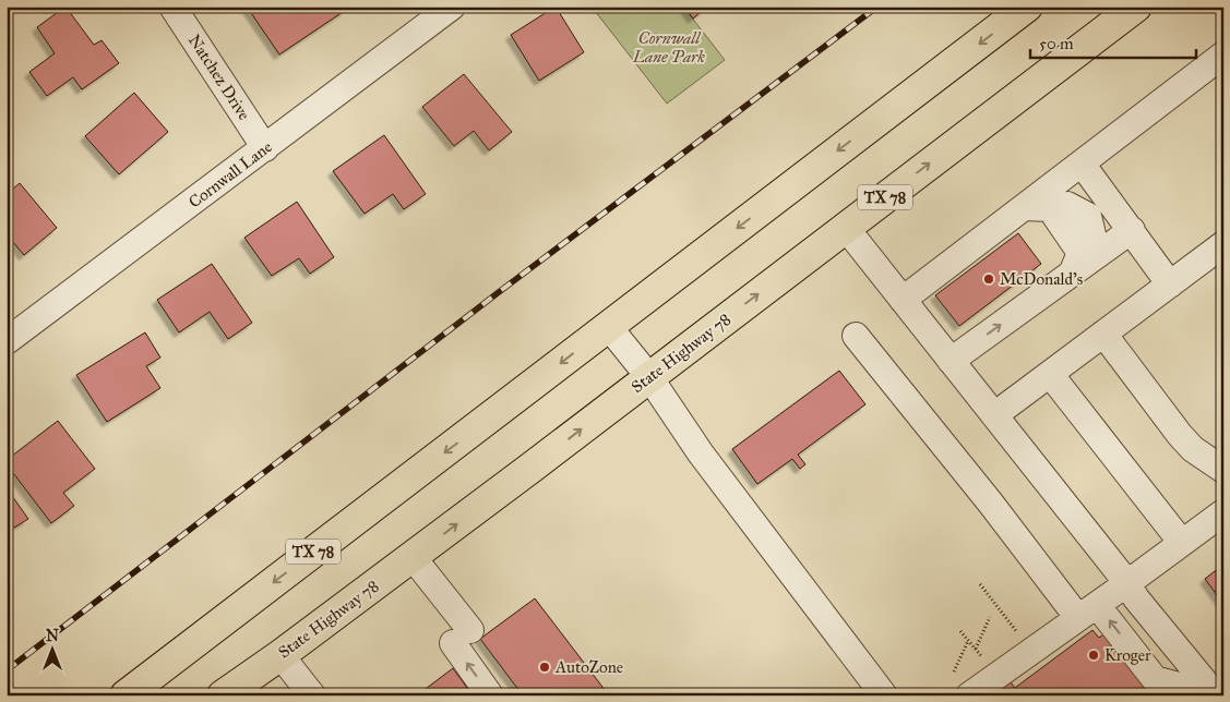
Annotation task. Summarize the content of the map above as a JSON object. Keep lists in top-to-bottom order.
{
  "streets": {
    "main road": ["TX 78", "State Highway 78"],
    "street": ["Natchez Drive", "Cornwall Lane"]
  },
  "crossings": [
    ["Natchez Drive", "Cornwall Lane"]
  ],
  "parks": ["Cornwall Lane Park"],
  "places": ["McDonald's", "Kroger", "AutoZone"],
  "scale_bar": "50 m",
  "north": "top"
}
